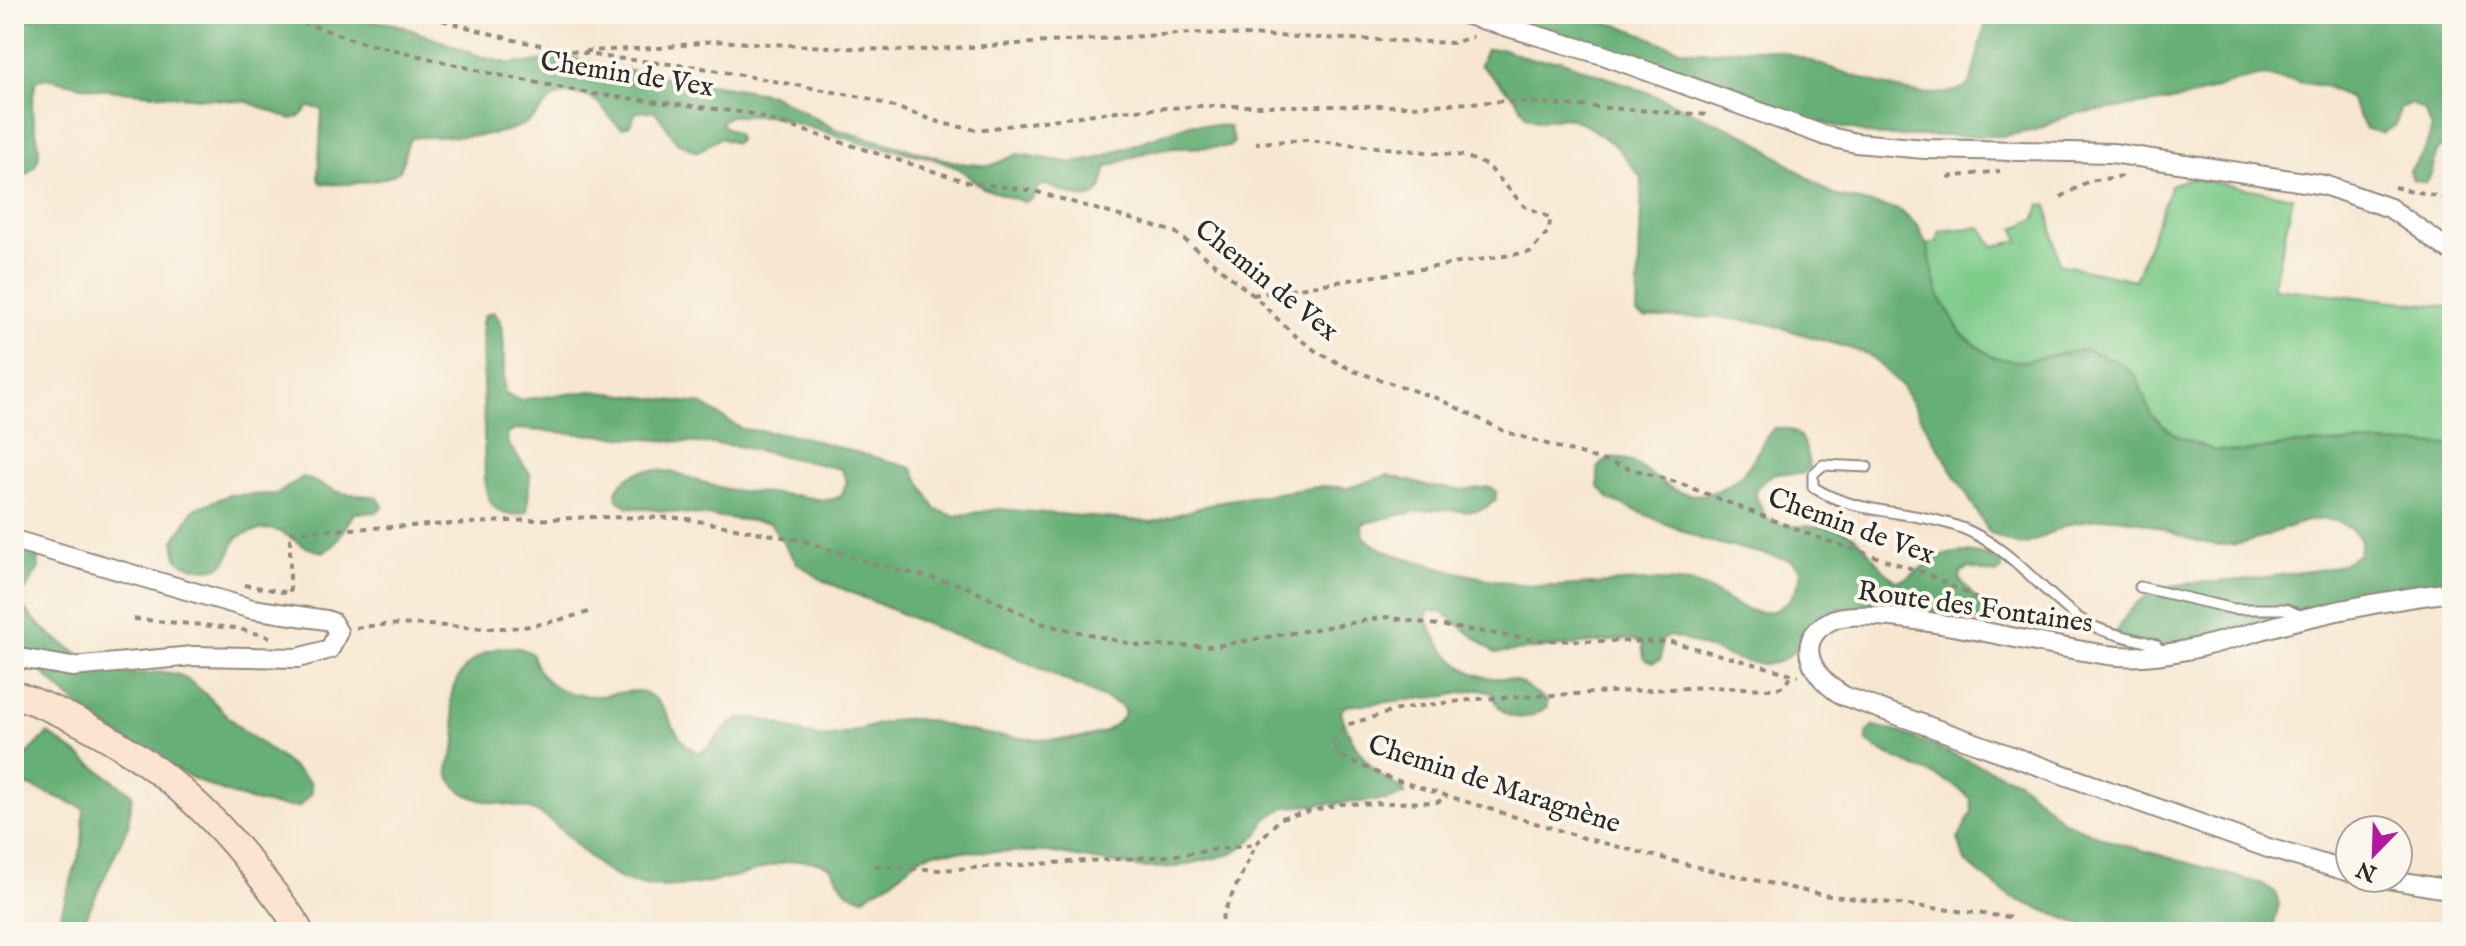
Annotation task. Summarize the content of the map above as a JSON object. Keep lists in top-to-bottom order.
{
  "streets": {
    "street": ["Route des Fontaines"],
    "path": ["Chemin de Vex", "Chemin de Maragnène"]
  },
  "north": "bottom left"
}
